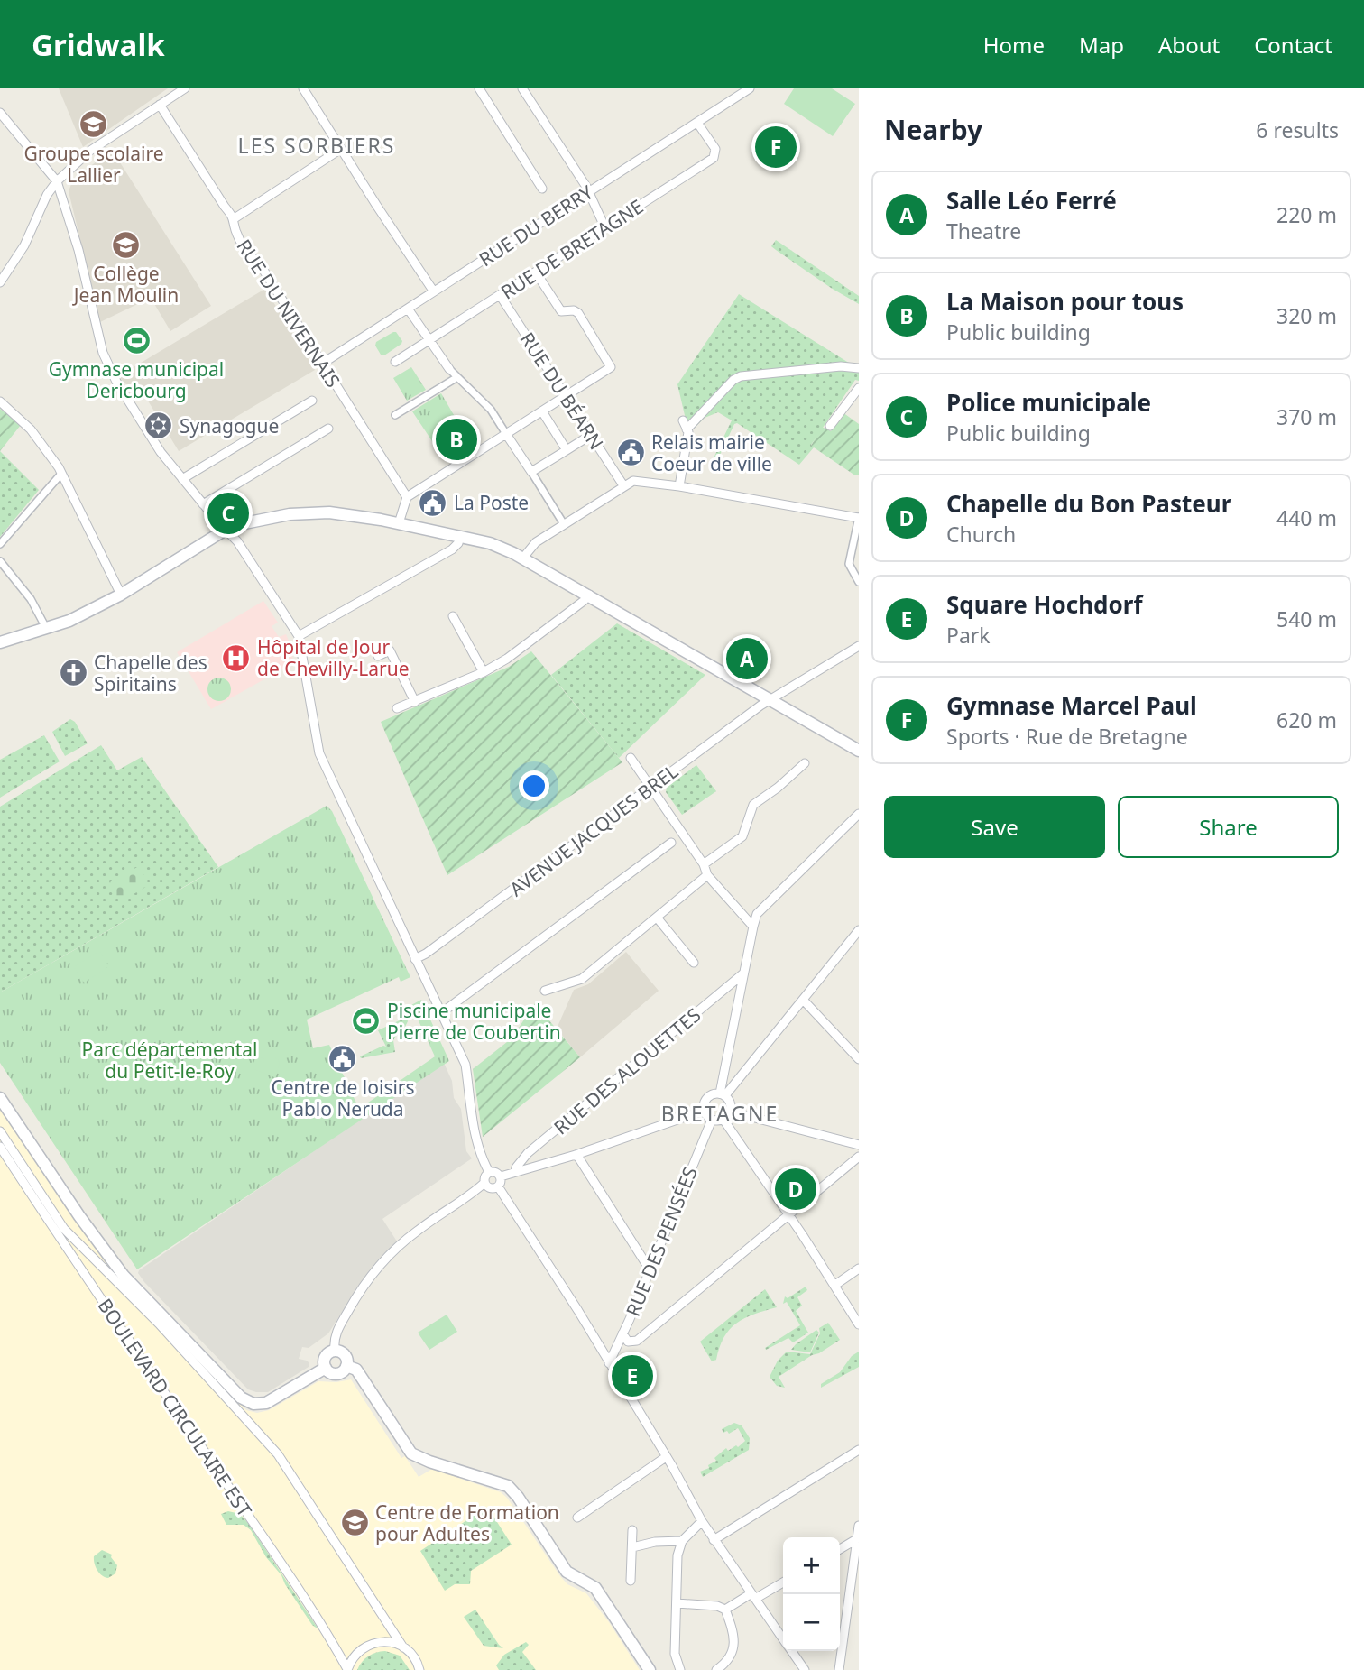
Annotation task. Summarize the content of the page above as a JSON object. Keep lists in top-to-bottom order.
{
  "streets": {
    "street": [
      "RUE DU BERRY",
      "RUE DE BRETAGNE",
      "RUE DU NIVERNAIS",
      "RUE DU BÉARN",
      "AVENUE JACQUES BREL",
      "RUE DES ALOUETTES",
      "RUE DES PENSÉES",
      "BOULEVARD CIRCULAIRE EST"
    ]
  },
  "crossings": [
    ["RUE DU BERRY", "RUE DE BRETAGNE"],
    ["RUE DU BERRY", "RUE DU NIVERNAIS"],
    ["RUE DE BRETAGNE", "RUE DU BÉARN"]
  ],
  "districts": ["LES SORBIERS", "BRETAGNE"],
  "parks": ["Parc départemental du Petit-le-Roy"],
  "places": {
    "school or university": ["Groupe scolaire Lallier", "Collège Jean Moulin", "Centre de Formation pour Adultes"],
    "sports": ["Gymnase municipal Dericbourg", "Piscine municipale Pierre de Coubertin"],
    "synagogue": ["Synagogue"],
    "public building": ["Relais mairie Coeur de ville", "La Poste", "Centre de loisirs Pablo Neruda"],
    "hospital": ["Hôpital de Jour de Chevilly-Larue"],
    "church": ["Chapelle des Spiritains"]
  },
  "page": {
    "header": "Gridwalk",
    "nav": [
      "Home",
      "Map",
      "About",
      "Contact"
    ],
    "heading": ["Nearby", "6 results"],
    "pins": [
      "F",
      "B",
      "C",
      "A",
      "D",
      "E"
    ],
    "list": [
      {
        "mark": "A",
        "name": "Salle Léo Ferré",
        "note": "Theatre",
        "value": "220 m"
      },
      {
        "mark": "B",
        "name": "La Maison pour tous",
        "note": "Public building",
        "value": "320 m"
      },
      {
        "mark": "C",
        "name": "Police municipale",
        "note": "Public building",
        "value": "370 m"
      },
      {
        "mark": "D",
        "name": "Chapelle du Bon Pasteur",
        "note": "Church",
        "value": "440 m"
      },
      {
        "mark": "E",
        "name": "Square Hochdorf",
        "note": "Park",
        "value": "540 m"
      },
      {
        "mark": "F",
        "name": "Gymnase Marcel Paul",
        "note": "Sports · Rue de Bretagne",
        "value": "620 m"
      }
    ],
    "buttons": ["Save", "Share"],
    "map_buttons": ["+", "−"]
  }
}
